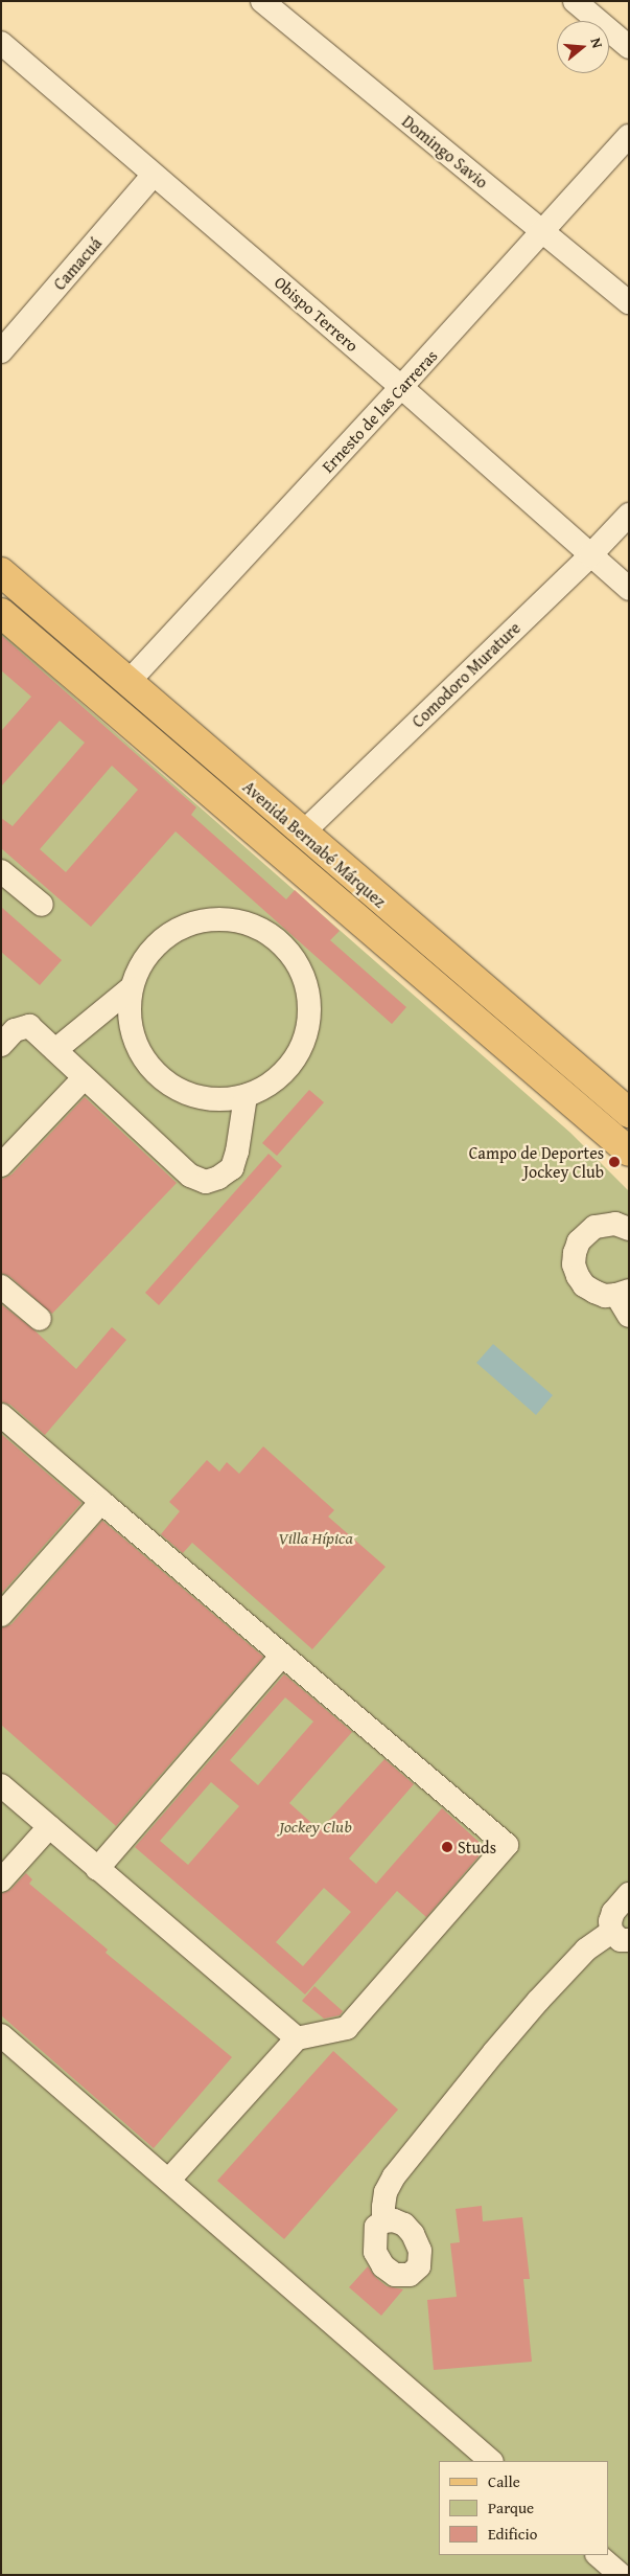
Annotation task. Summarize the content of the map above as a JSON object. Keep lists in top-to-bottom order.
{
  "streets": {
    "main road": ["Avenida Bernabé Márquez"],
    "street": [
      "Domingo Savio",
      "Camacuá",
      "Obispo Terrero",
      "Ernesto de las Carreras",
      "Comodoro Murature"
    ]
  },
  "crossings": [
    ["Domingo Savio", "Ernesto de las Carreras"],
    ["Camacuá", "Obispo Terrero"],
    ["Obispo Terrero", "Ernesto de las Carreras"],
    ["Obispo Terrero", "Comodoro Murature"],
    ["Ernesto de las Carreras", "Avenida Bernabé Márquez"],
    ["Comodoro Murature", "Avenida Bernabé Márquez"]
  ],
  "parks": ["Villa Hípica", "Jockey Club"],
  "places": ["Campo de Deportes Jockey Club", "Studs"],
  "legend": ["Calle", "Parque", "Edificio"],
  "north": "right"
}
